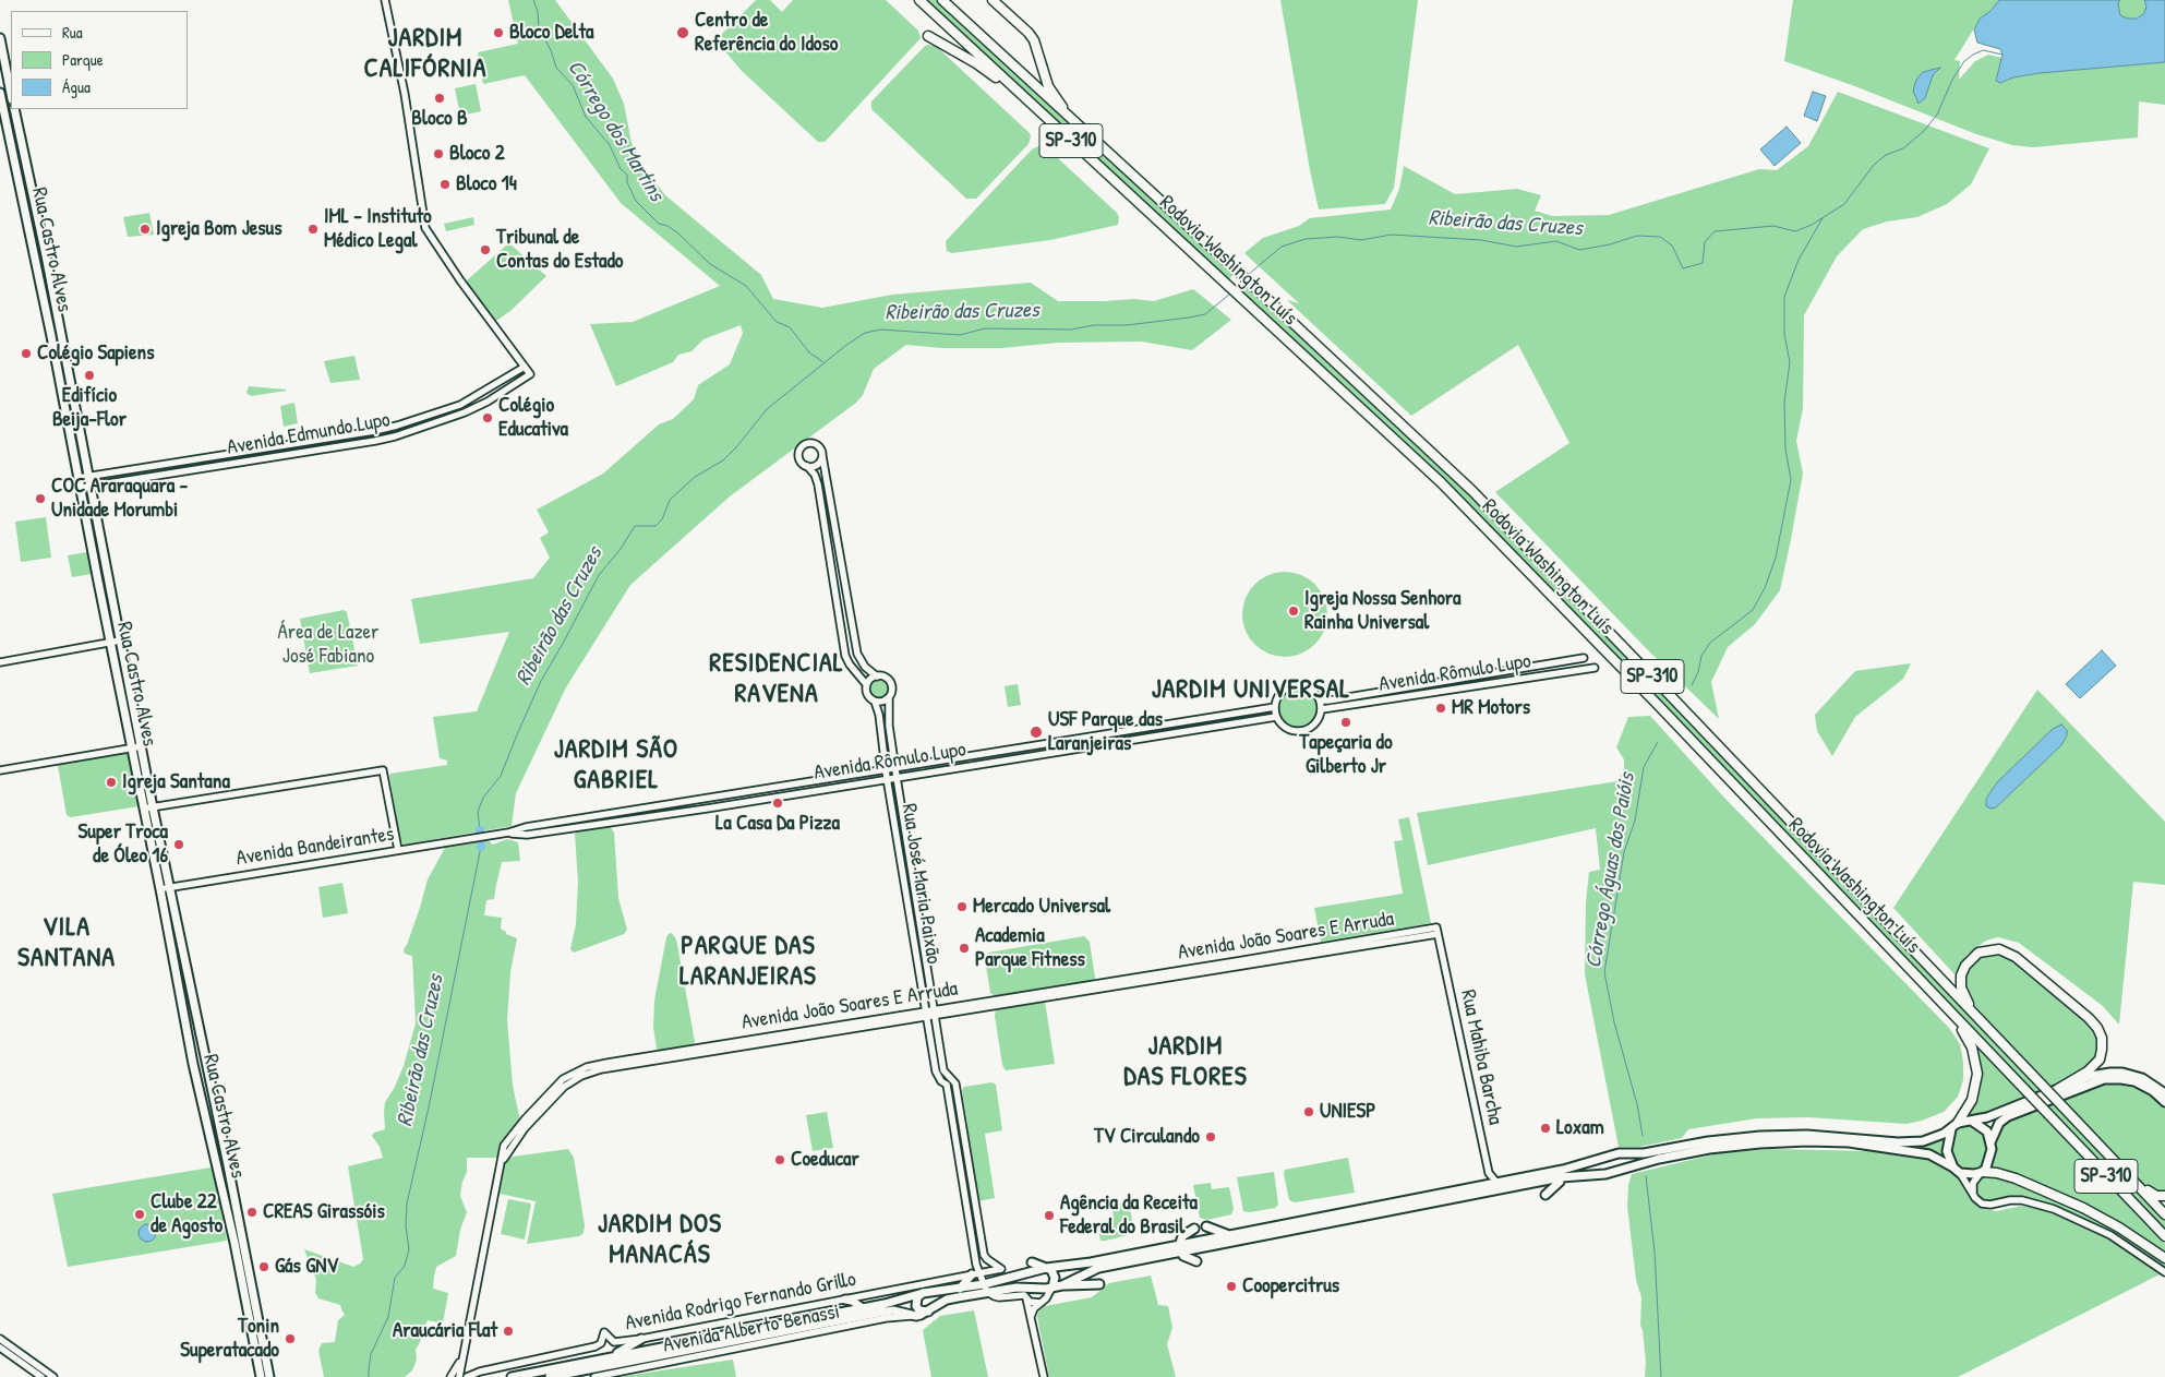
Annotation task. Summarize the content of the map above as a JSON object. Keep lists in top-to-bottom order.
{
  "streets": {
    "highway": ["SP-310", "Rodovia Washington Luís"],
    "main road": ["Rua Castro Alves"],
    "street": [
      "Avenida Edmundo Lupo",
      "Avenida Rômulo Lupo",
      "Avenida Bandeirantes",
      "Rua José Maria Paixão",
      "Avenida João Soares E Arruda",
      "Rua Mahiba Barcha",
      "Avenida Rodrigo Fernando Grillo",
      "Avenida Alberto Benassi"
    ]
  },
  "crossings": [
    ["Rua Castro Alves", "Avenida Edmundo Lupo"],
    ["Rua Castro Alves", "Avenida Bandeirantes"],
    ["Avenida Rômulo Lupo", "Avenida Bandeirantes"],
    ["Avenida Rômulo Lupo", "Rua José Maria Paixão"],
    ["Rua José Maria Paixão", "Avenida João Soares E Arruda"],
    ["Rua José Maria Paixão", "Avenida Rodrigo Fernando Grillo"],
    ["Avenida João Soares E Arruda", "Rua Mahiba Barcha"]
  ],
  "districts": [
    "JARDIM CALIFÓRNIA",
    "RESIDENCIAL RAVENA",
    "JARDIM UNIVERSAL",
    "JARDIM SÃO GABRIEL",
    "VILA SANTANA",
    "PARQUE DAS LARANJEIRAS",
    "JARDIM DAS FLORES",
    "JARDIM DOS MANACÁS"
  ],
  "water": ["Córrego dos Martins", "Ribeirão das Cruzes", "Córrego Águas dos Paióis"],
  "parks": ["Área de Lazer José Fabiano"],
  "places": [
    "Bloco Delta",
    "Centro de Referência do Idoso",
    "Bloco B",
    "Bloco 2",
    "Bloco 14",
    "Igreja Bom Jesus",
    "IML - Instituto Médico Legal",
    "Tribunal de Contas do Estado",
    "Colégio Sapiens",
    "Edifício Beija-Flor",
    "Colégio Educativa",
    "COC Araraquara - Unidade Morumbi",
    "Igreja Nossa Senhora Rainha Universal",
    "MR Motors",
    "Tapeçaria do Gilberto Jr",
    "USF Parque das Laranjeiras",
    "Igreja Santana",
    "La Casa Da Pizza",
    "Super Troca de Óleo 16",
    "Mercado Universal",
    "Academia Parque Fitness",
    "UNIESP",
    "Loxam",
    "TV Circulando",
    "Coeducar",
    "CREAS Girassóis",
    "Clube 22 de Agosto",
    "Agência da Receita Federal do Brasil",
    "Gás GNV",
    "Coopercitrus",
    "Araucária Flat",
    "Tonin Superatacado"
  ],
  "legend": ["Rua", "Parque", "Água"]
}
